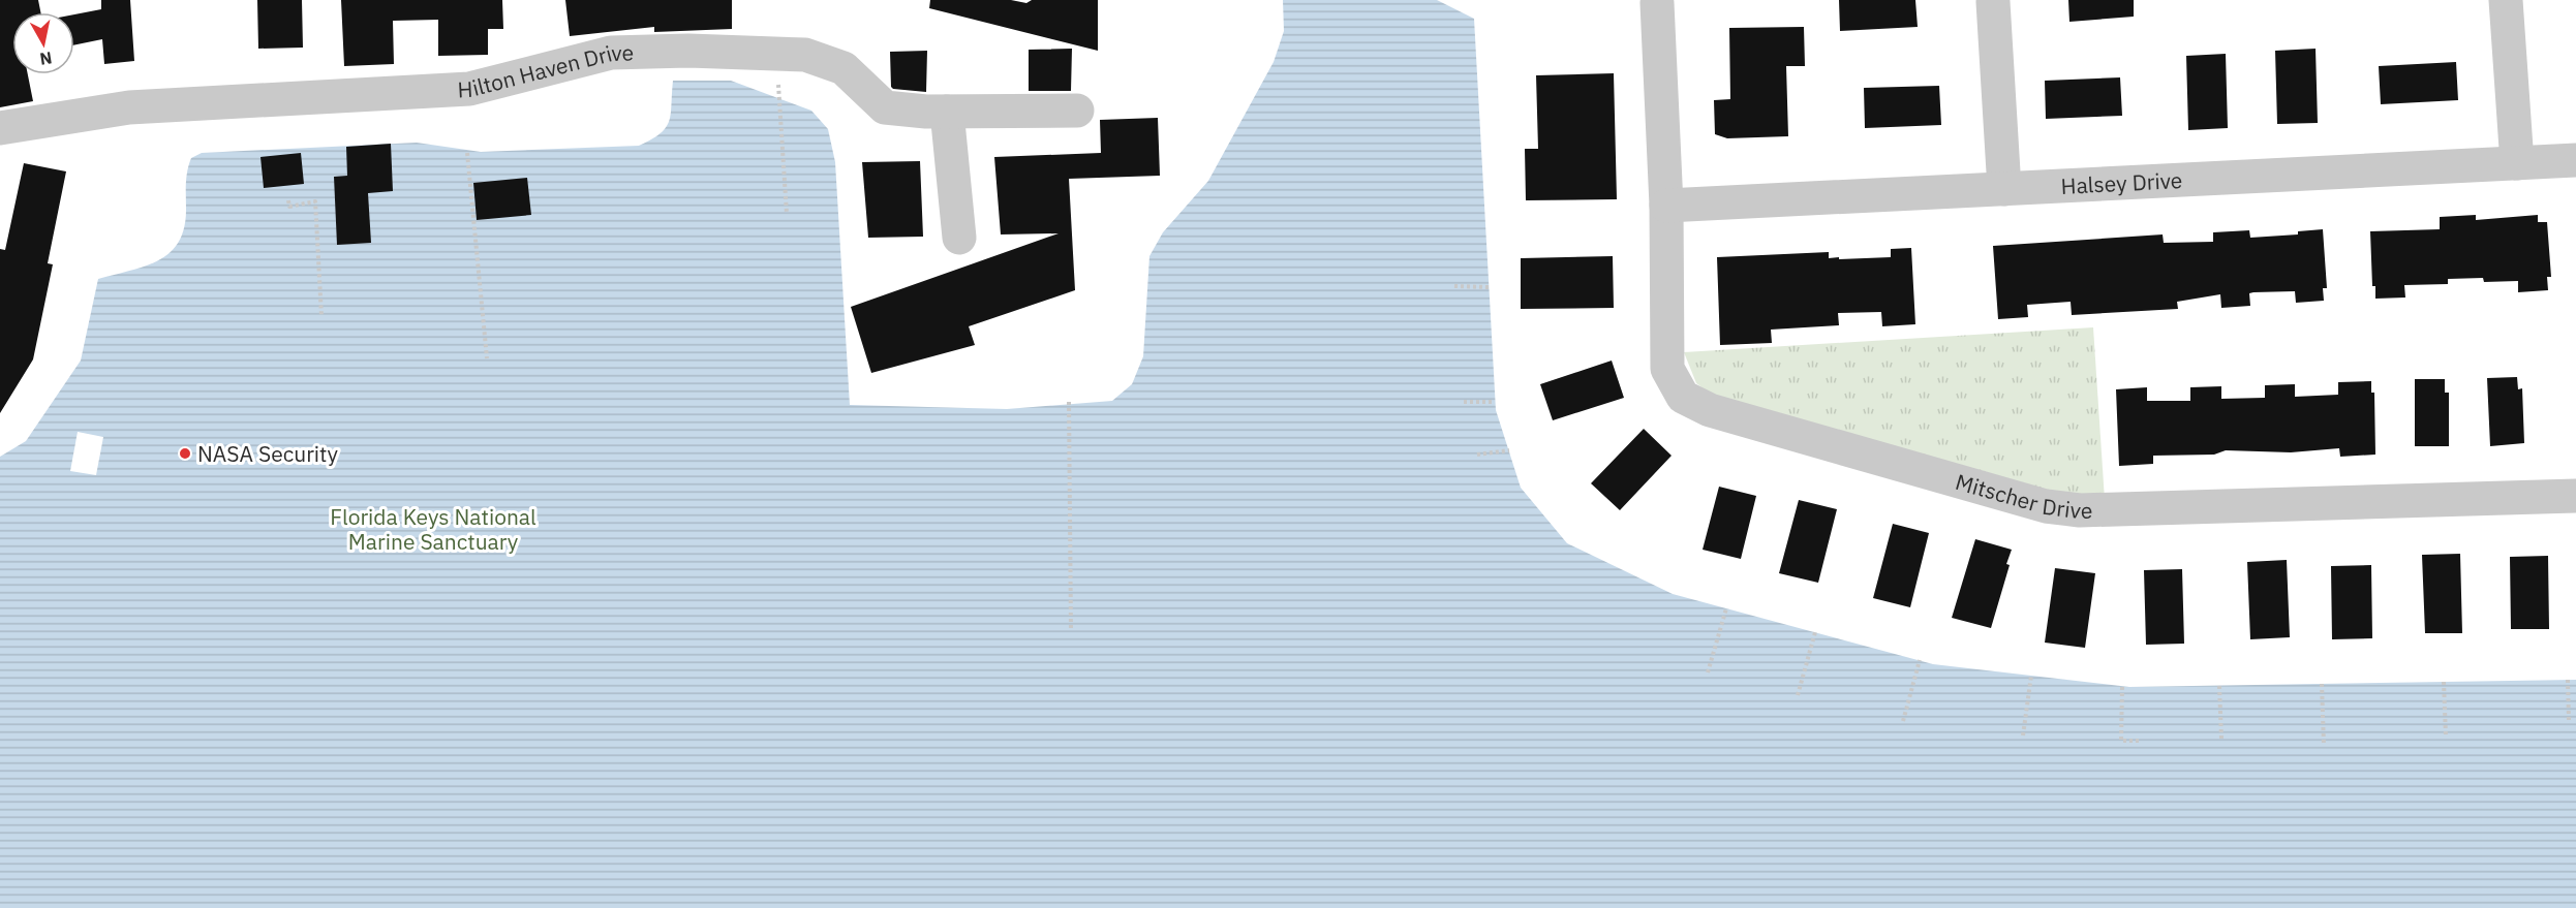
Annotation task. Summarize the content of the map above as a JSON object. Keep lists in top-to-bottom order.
{
  "streets": {
    "street": ["Hilton Haven Drive", "Halsey Drive", "Mitscher Drive"]
  },
  "crossings": [
    ["Halsey Drive", "Mitscher Drive"]
  ],
  "parks": ["Florida Keys National Marine Sanctuary"],
  "places": ["NASA Security"],
  "north": "bottom"
}
